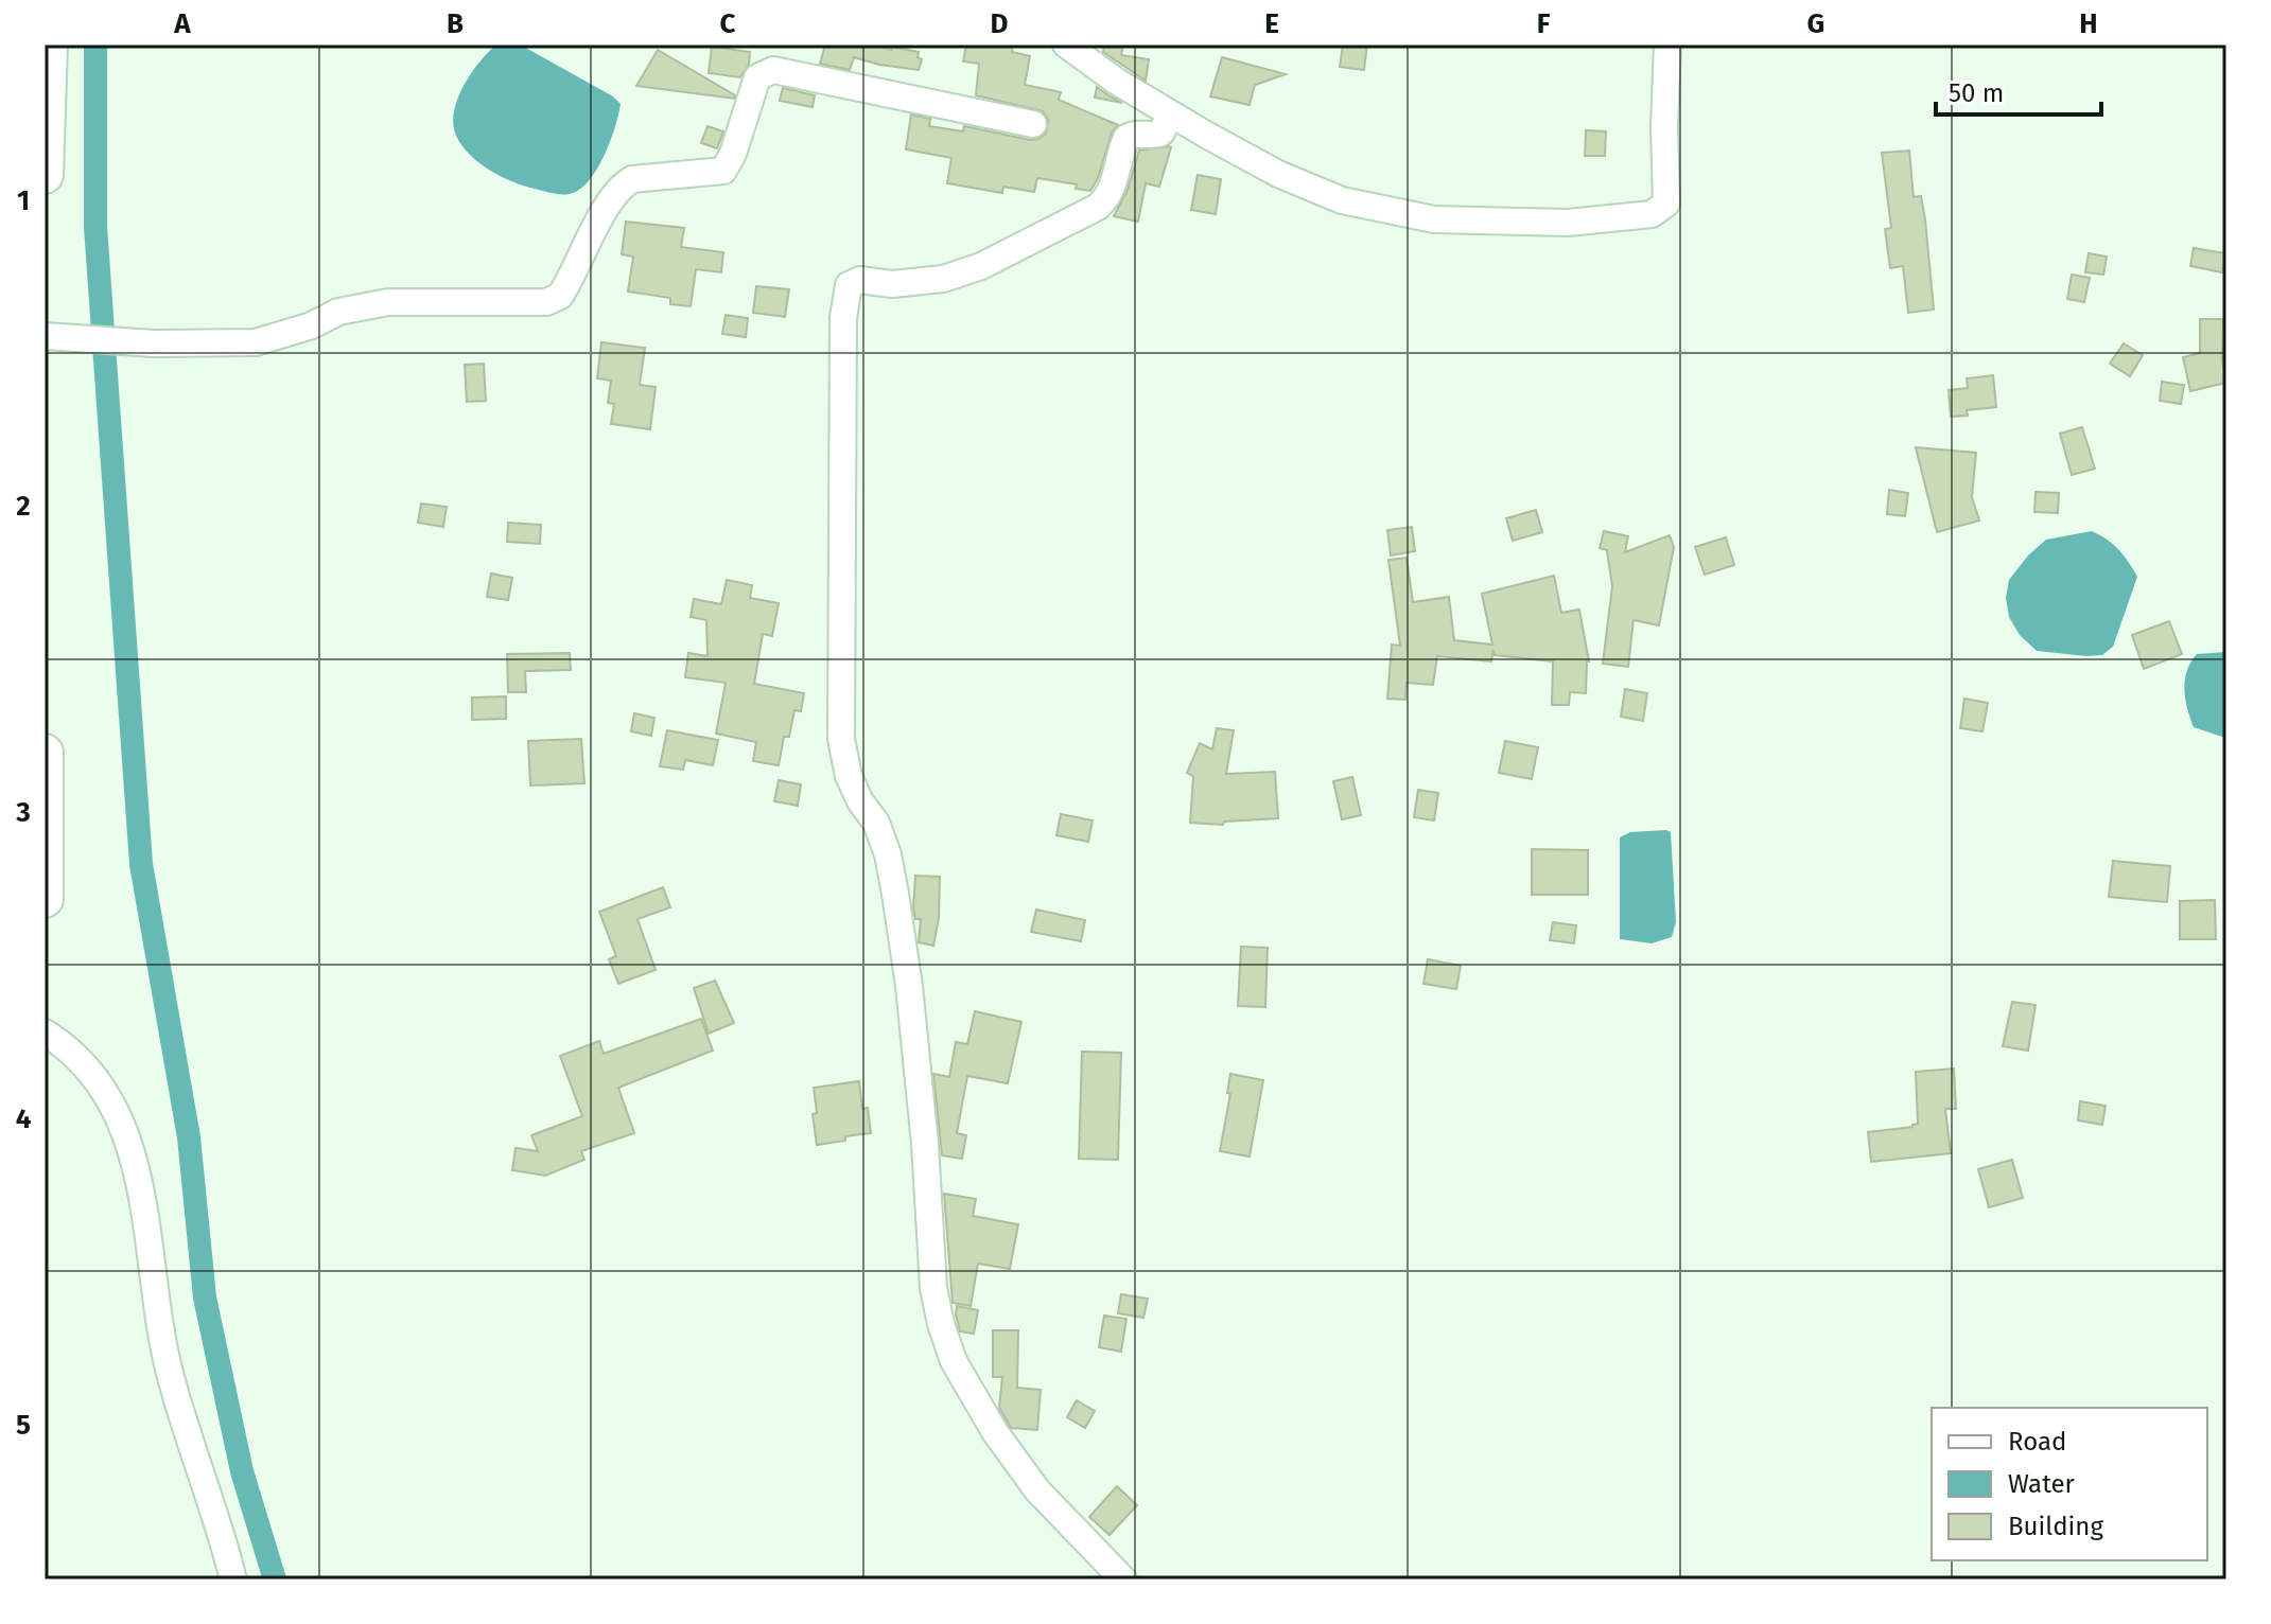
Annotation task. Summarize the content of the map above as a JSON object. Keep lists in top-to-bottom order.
{
  "legend": ["Road", "Water", "Building"],
  "scale_bar": "50 m",
  "grid": {
    "columns": [
      "A",
      "B",
      "C",
      "D",
      "E",
      "F",
      "G",
      "H"
    ],
    "rows": [
      "1",
      "2",
      "3",
      "4",
      "5"
    ]
  }
}
